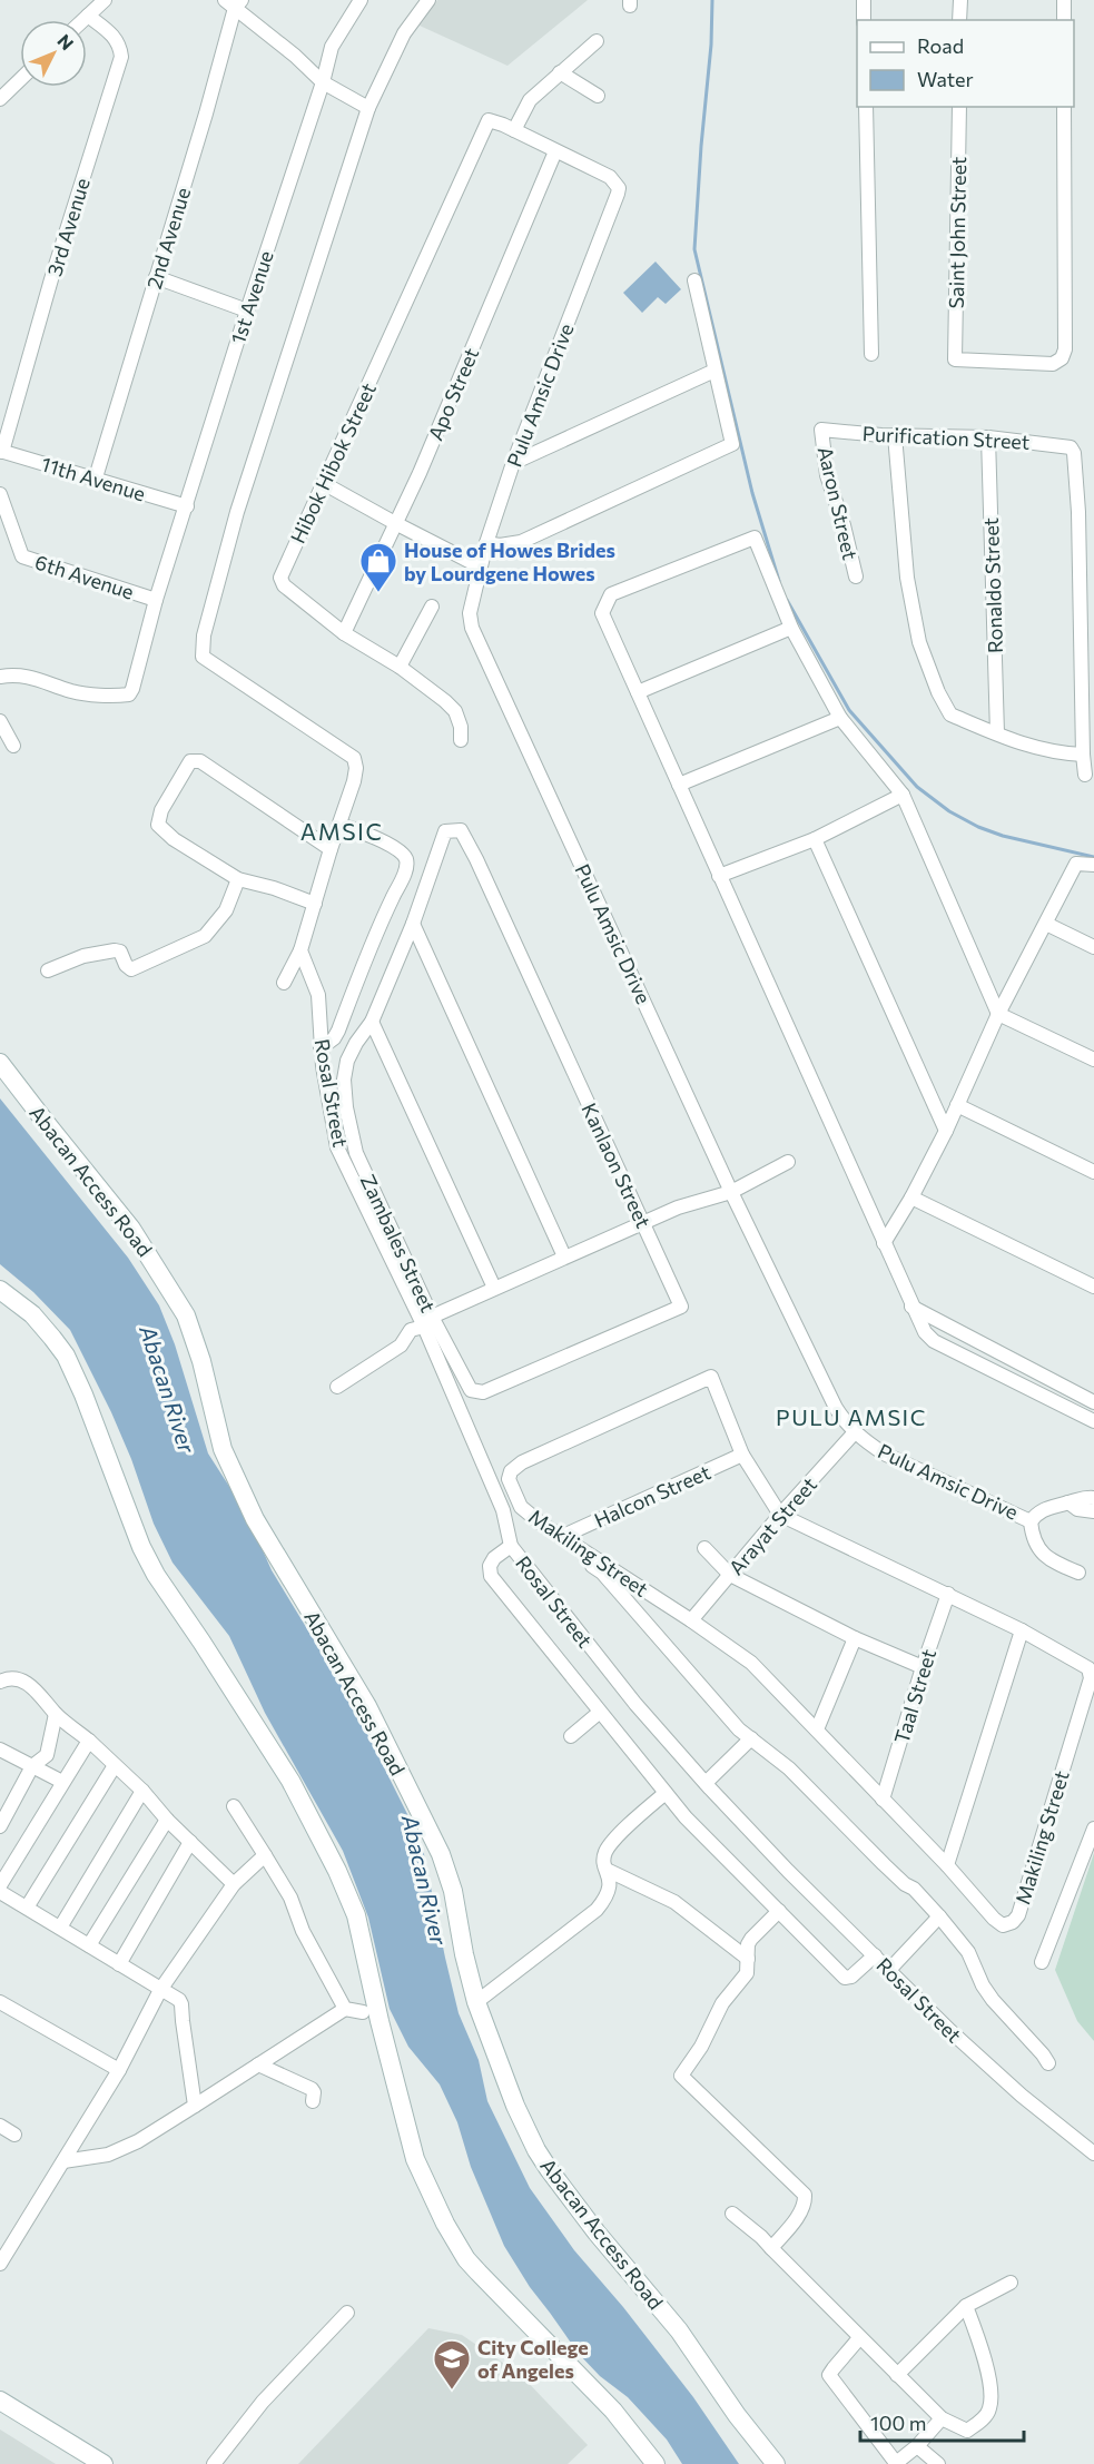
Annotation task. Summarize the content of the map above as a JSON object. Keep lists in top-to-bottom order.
{
  "streets": {
    "street": [
      "3rd Avenue",
      "Saint John Street",
      "2nd Avenue",
      "1st Avenue",
      "Apo Street",
      "Pulu Amsic Drive",
      "Purification Street",
      "Hibok Hibok Street",
      "11th Avenue",
      "Aaron Street",
      "6th Avenue",
      "Ronaldo Street",
      "Rosal Street",
      "Kanlaon Street",
      "Abacan Access Road",
      "Zambales Street",
      "Halcon Street",
      "Arayat Street",
      "Makiling Street",
      "Taal Street"
    ]
  },
  "crossings": [
    ["3rd Avenue", "11th Avenue"],
    ["2nd Avenue", "11th Avenue"],
    ["1st Avenue", "11th Avenue"],
    ["1st Avenue", "6th Avenue"],
    ["Apo Street", "Pulu Amsic Drive"],
    ["Apo Street", "Hibok Hibok Street"],
    ["Pulu Amsic Drive", "Arayat Street"],
    ["Purification Street", "Aaron Street"],
    ["Purification Street", "Ronaldo Street"],
    ["Rosal Street", "Zambales Street"],
    ["Kanlaon Street", "Zambales Street"],
    ["Halcon Street", "Makiling Street"],
    ["Arayat Street", "Makiling Street"],
    ["Makiling Street", "Taal Street"]
  ],
  "districts": ["AMSIC", "PULU AMSIC"],
  "water": ["Abacan River"],
  "places": {
    "shop": ["House of Howes Brides by Lourdgene Howes"],
    "school or university": ["City College of Angeles"]
  },
  "legend": ["Road", "Water"],
  "scale_bar": "100 m",
  "north": "top right"
}
